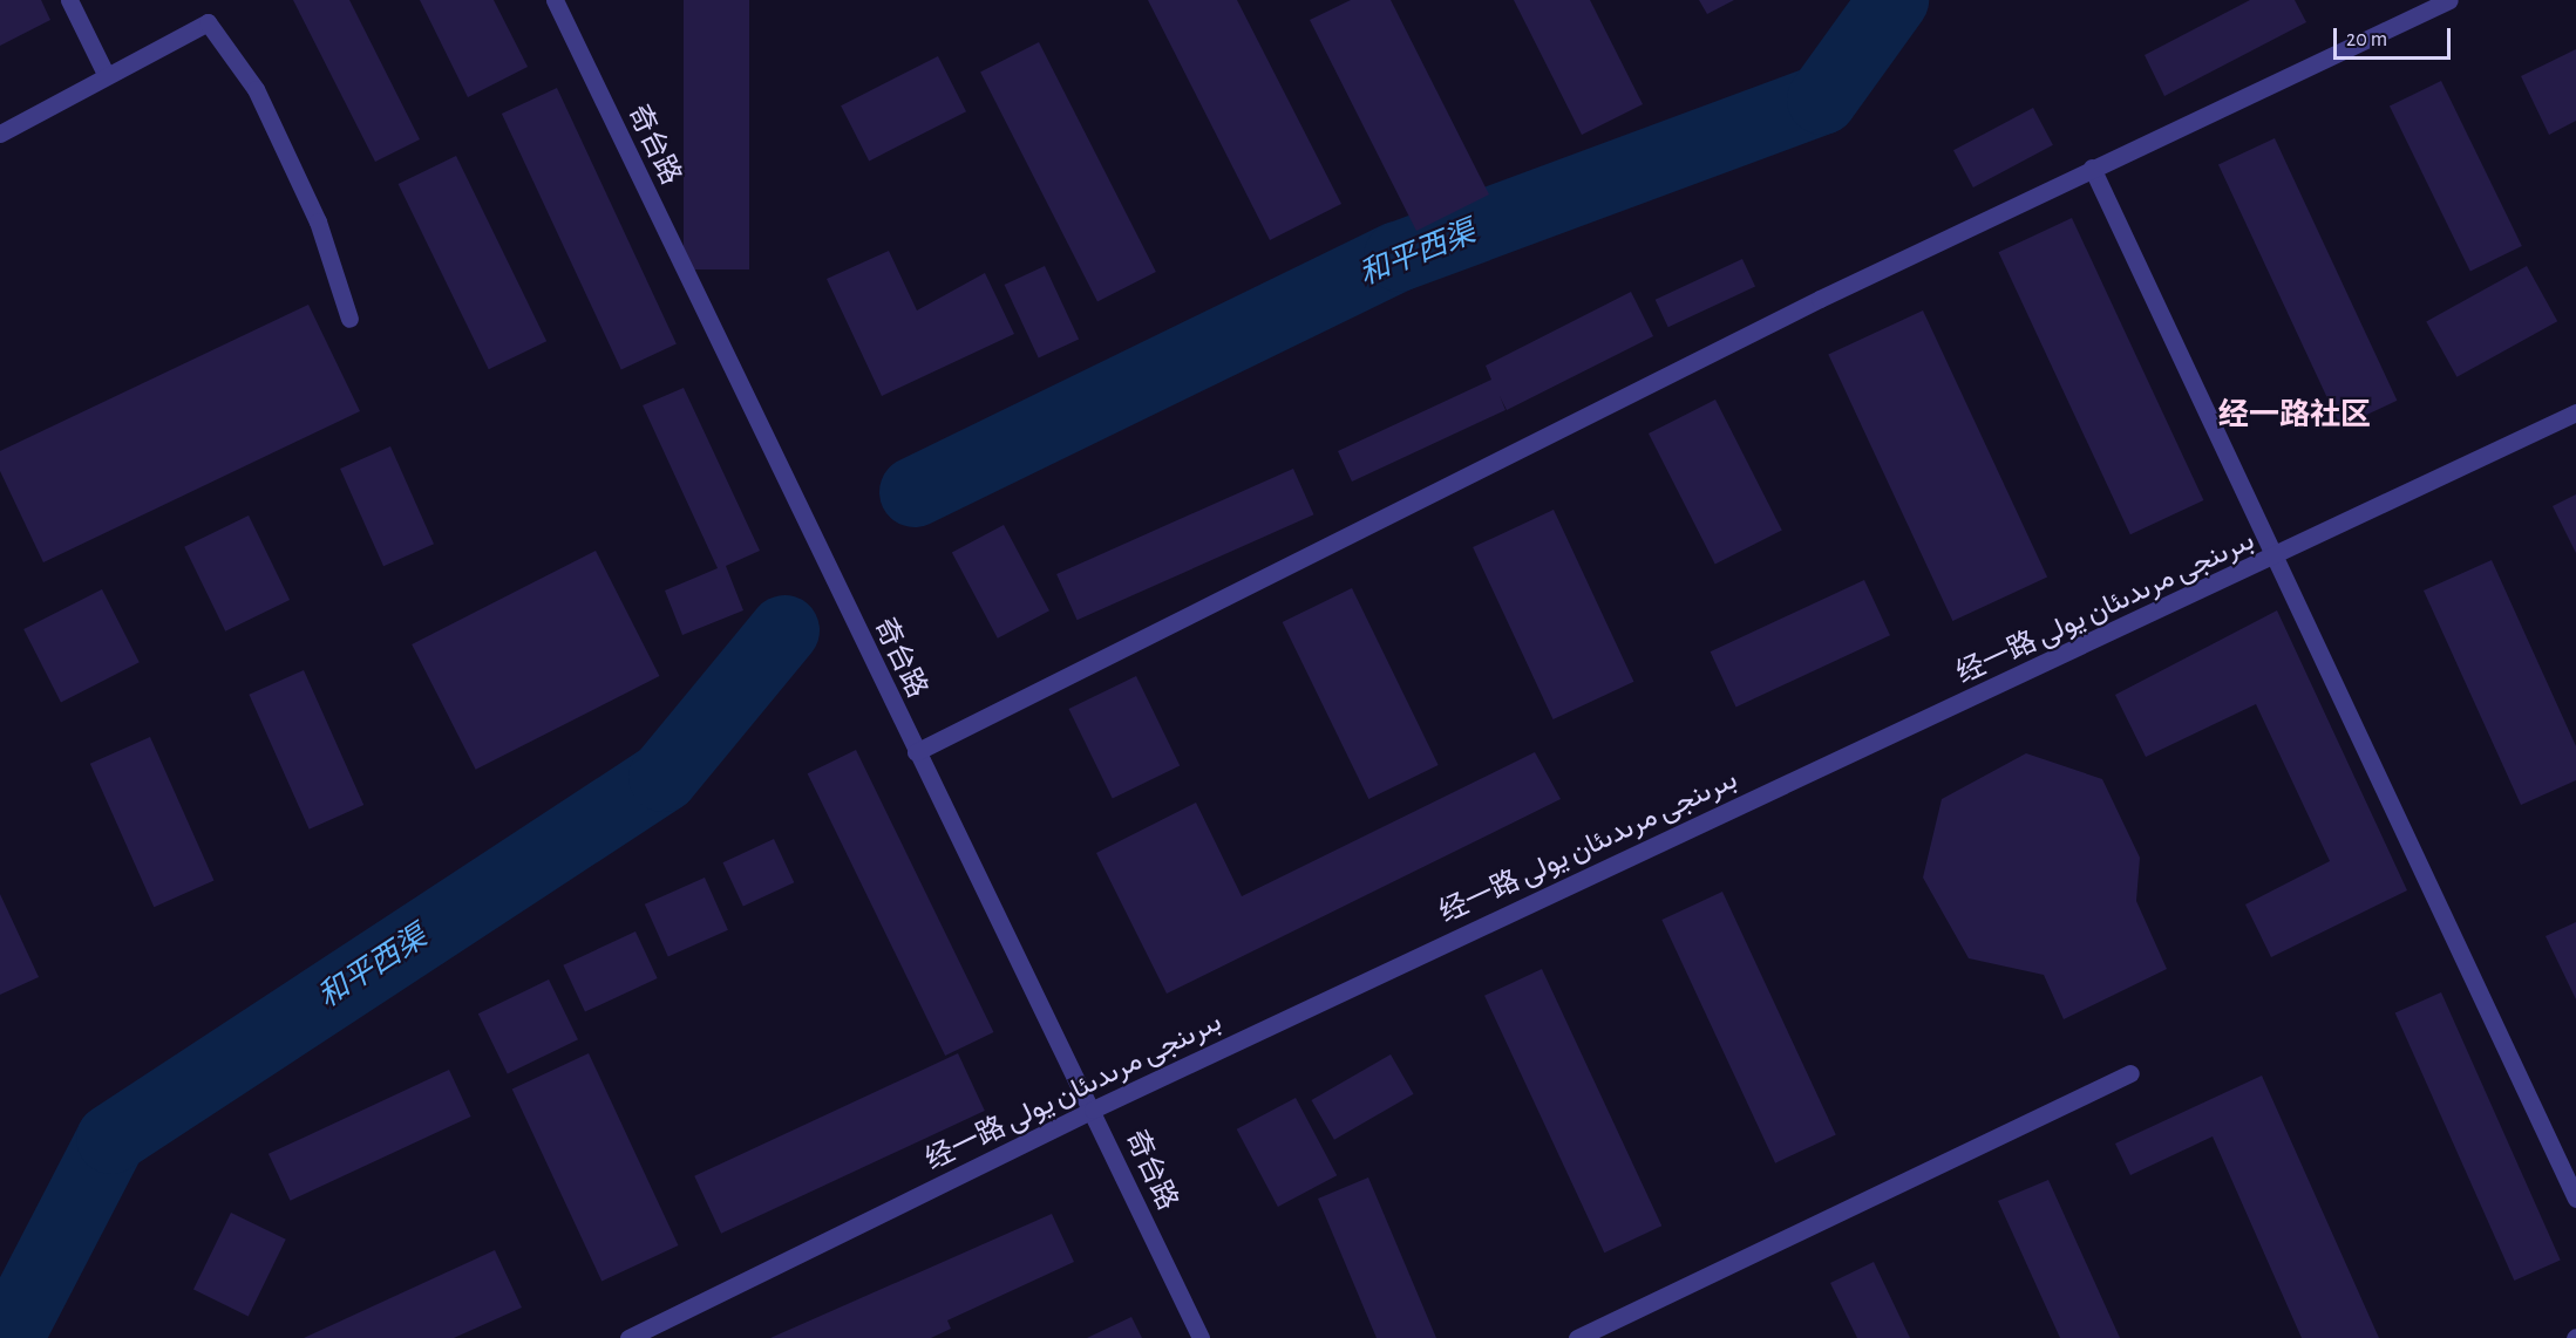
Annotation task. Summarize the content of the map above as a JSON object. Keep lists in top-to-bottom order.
{
  "streets": {
    "street": ["奇台路", "经一路 بىرىنجى مرىدىئان يولى"]
  },
  "crossings": [
    ["奇台路", "经一路 بىرىنجى مرىدىئان يولى"]
  ],
  "districts": ["经一路社区"],
  "water": ["和平西渠"],
  "scale_bar": "20 m"
}
